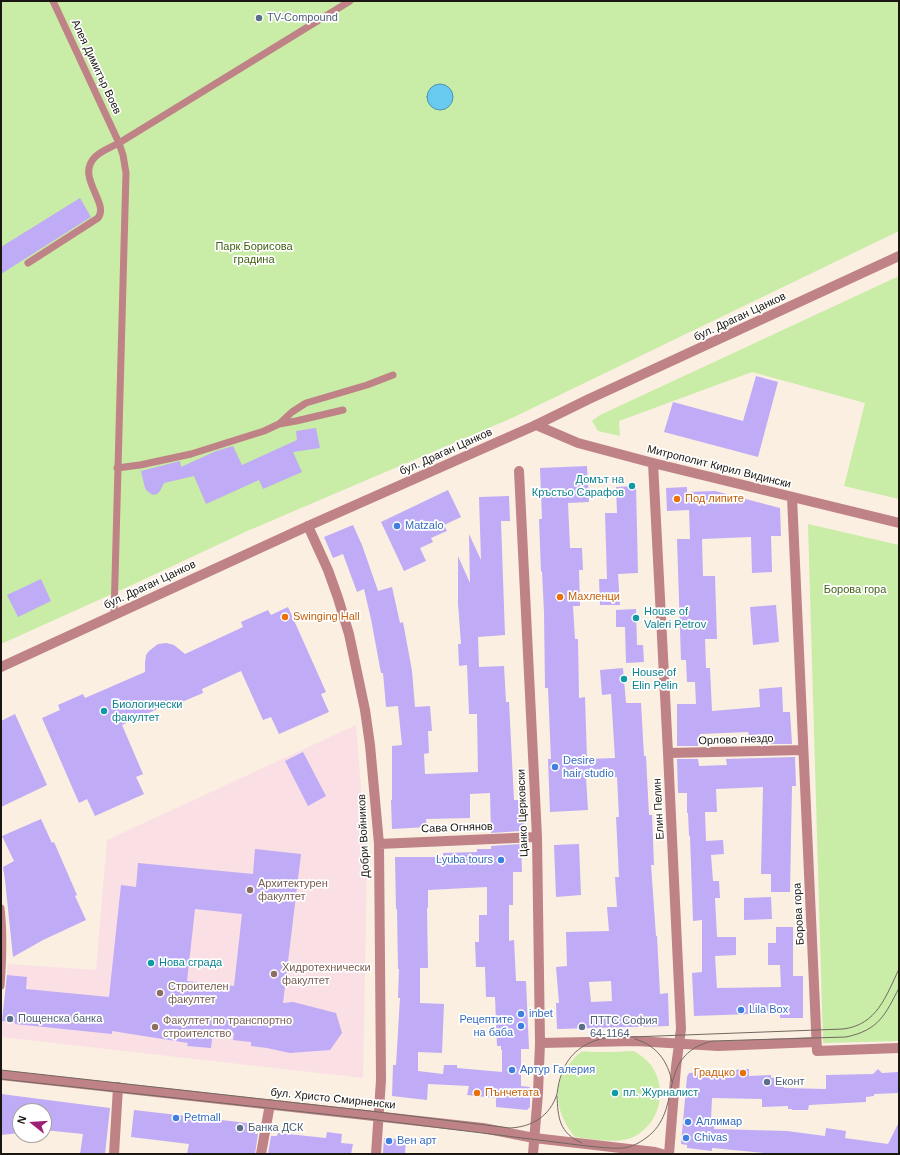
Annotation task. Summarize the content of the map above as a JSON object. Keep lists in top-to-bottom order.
{
  "streets": {
    "street": [
      "бул. Драган Цанков",
      "Митрополит Кирил Видински",
      "Орлово гнездо",
      "Елин Пелин",
      "Цанко Церковски",
      "Сава Огнянов",
      "Добри Войников",
      "Борова гора",
      "бул. Христо Смирненски"
    ],
    "lane": ["Алея Димитър Воев"]
  },
  "crossings": [
    ["Алея Димитър Воев", "бул. Драган Цанков"],
    ["бул. Драган Цанков", "Митрополит Кирил Видински"],
    ["бул. Драган Цанков", "Добри Войников"],
    ["Митрополит Кирил Видински", "Елин Пелин"],
    ["Митрополит Кирил Видински", "Борова гора"],
    ["Орлово гнездо", "Елин Пелин"],
    ["Орлово гнездо", "Борова гора"],
    ["Цанко Церковски", "Сава Огнянов"],
    ["Цанко Церковски", "бул. Христо Смирненски"],
    ["Сава Огнянов", "Добри Войников"],
    ["Добри Войников", "бул. Христо Смирненски"]
  ],
  "parks": ["Парк Борисова градина", "Борова гора"],
  "places": [
    "TV-Compound",
    "Домът на Кръстьо Сарафов",
    "Под липите",
    "Matzalo",
    "Махленци",
    "Swinging Hall",
    "House of Valeri Petrov",
    "House of Elin Pelin",
    "Биологически факултет",
    "Desire hair studio",
    "Lyuba tours",
    "Архитектурен факултет",
    "Нова сграда",
    "Хидротехнически факултет",
    "Строителен факултет",
    "Lila Box",
    "inbet",
    "Пощенска банка",
    "Рецептите на баба",
    "Факултет по транспортно строителство",
    "ПТТС София 64-1164",
    "Артур Галерия",
    "Градцко",
    "Еконт",
    "Пънчетата",
    "пл. Журналист",
    "Petmall",
    "Аллимар",
    "Банка ДСК",
    "Chivas",
    "Вен арт"
  ],
  "north": "left"
}
